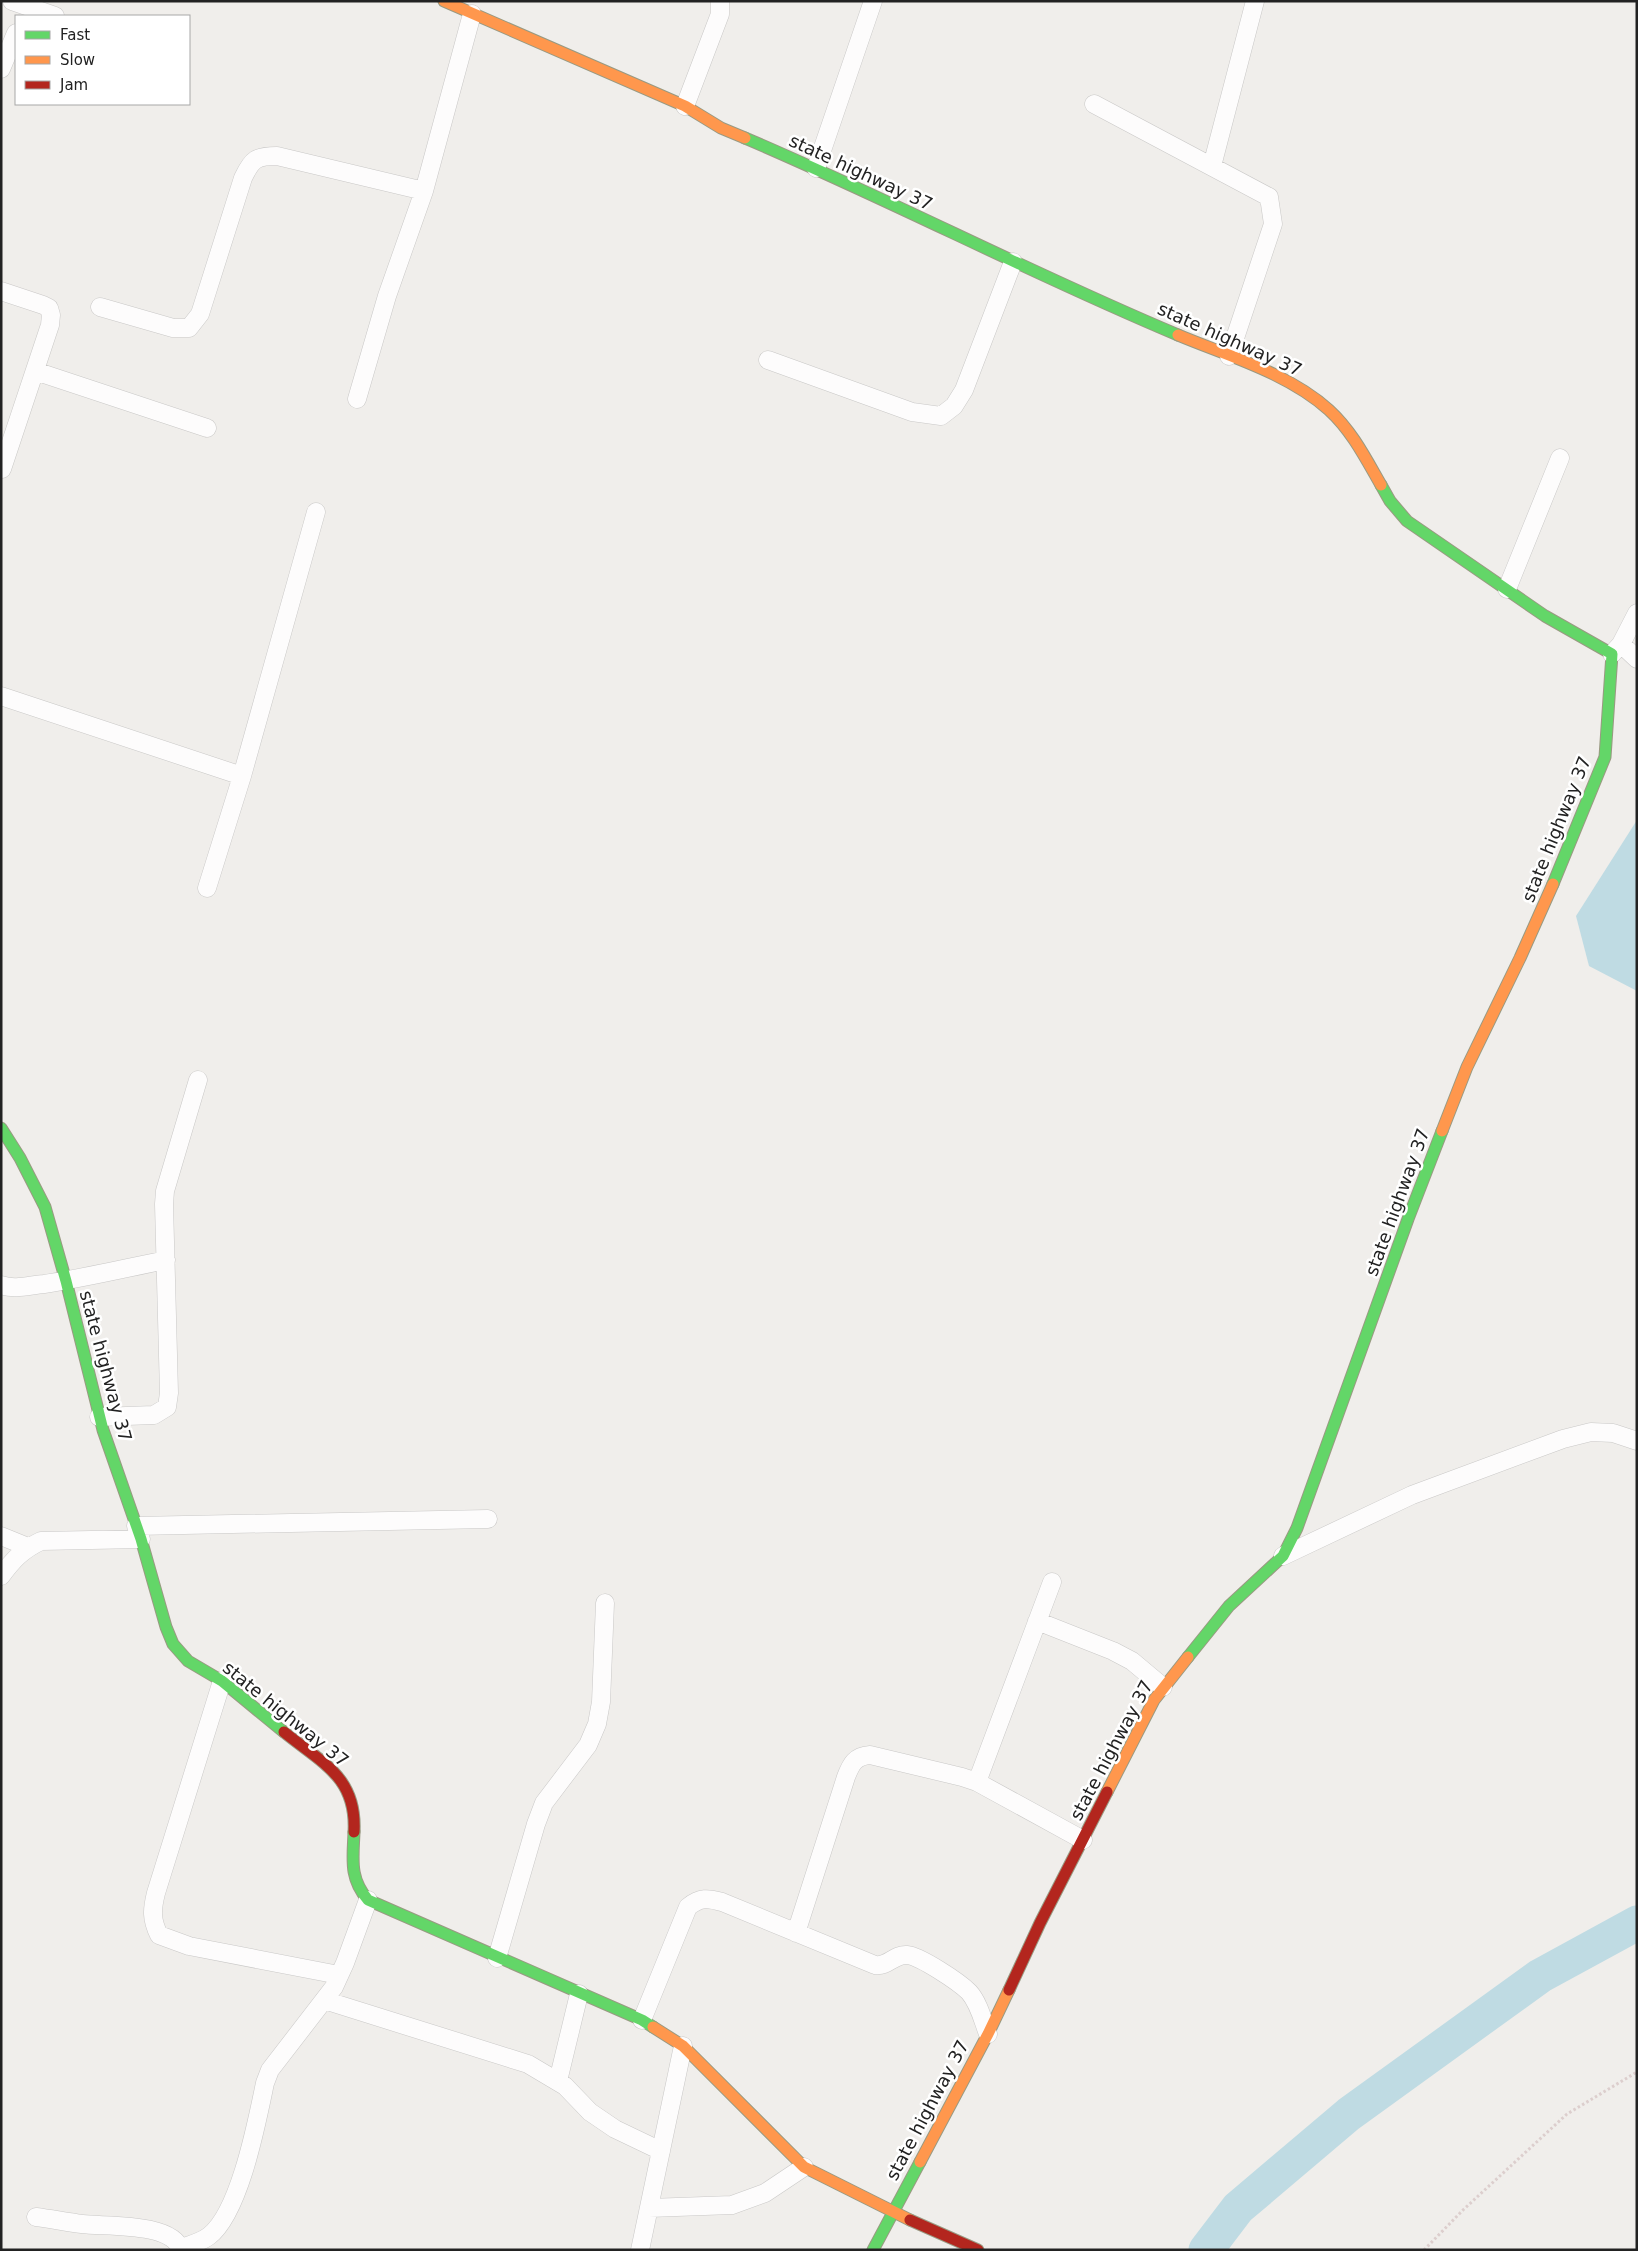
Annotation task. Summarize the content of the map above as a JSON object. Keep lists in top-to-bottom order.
{
  "streets": {
    "street": ["state highway 37"]
  },
  "legend": ["Fast", "Slow", "Jam"]
}
